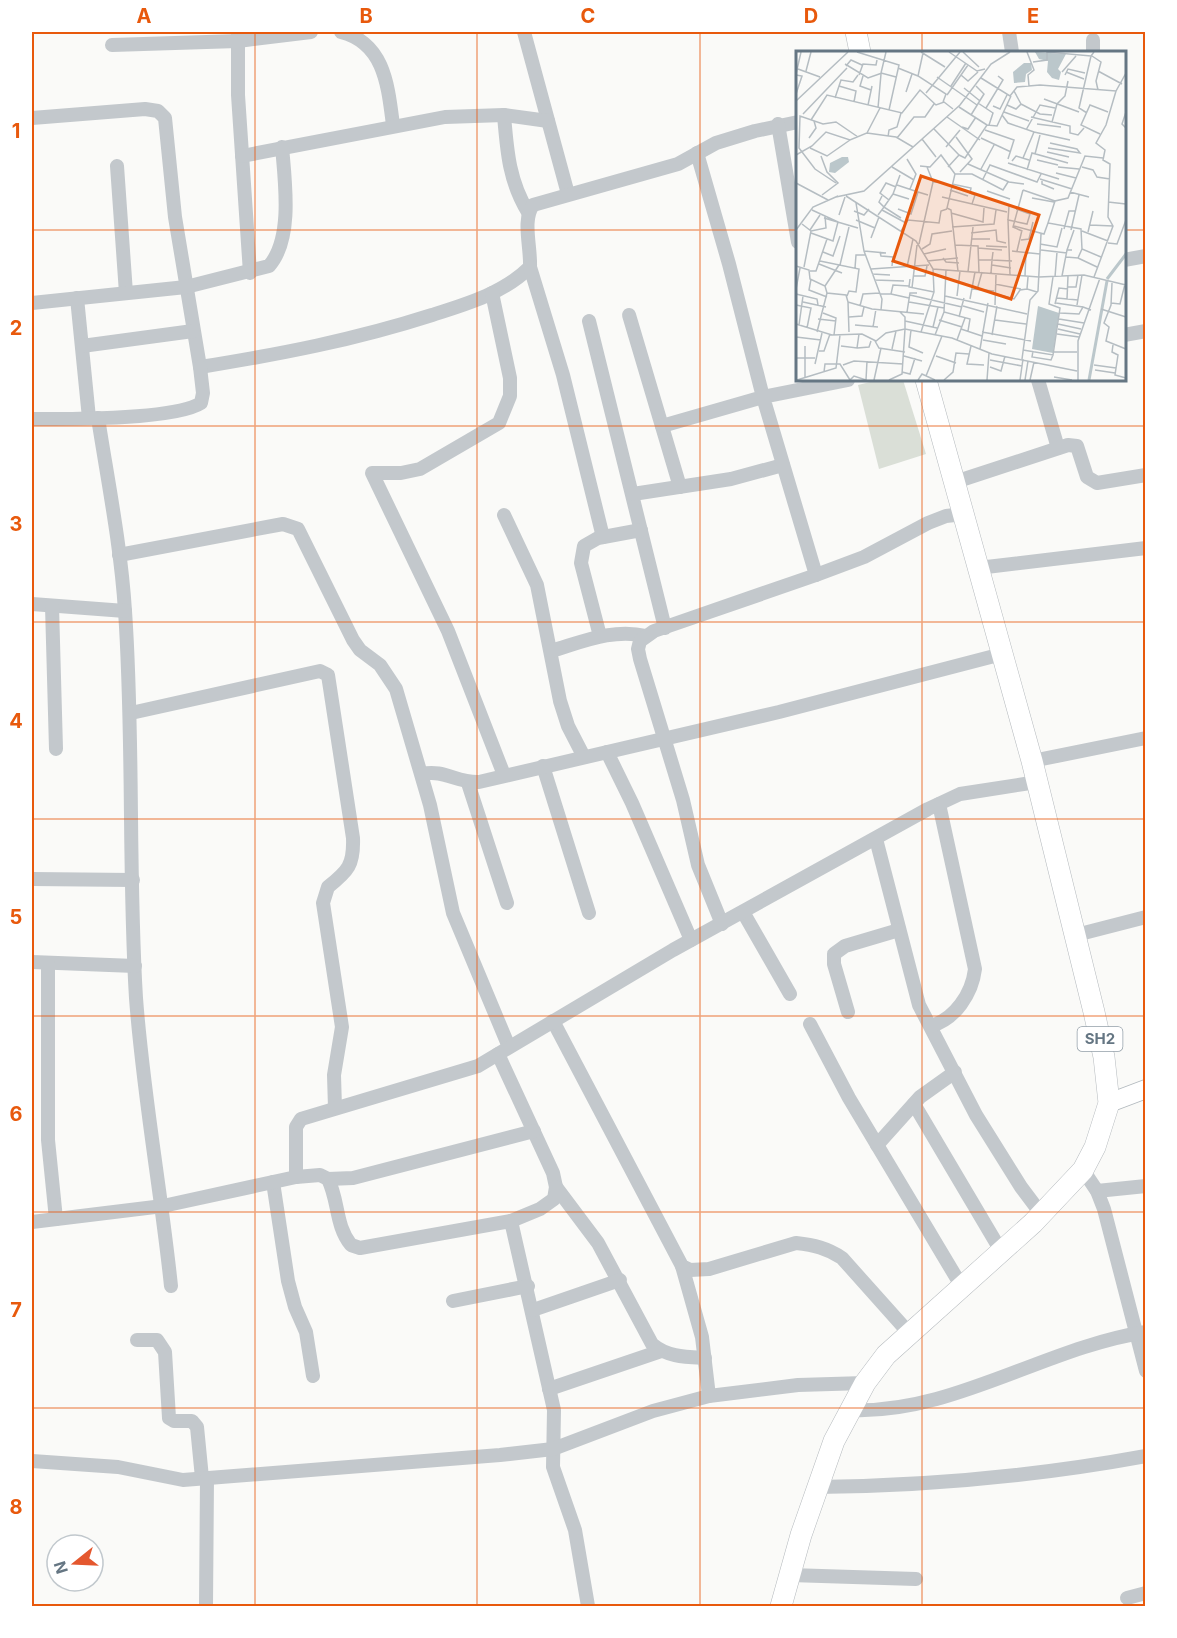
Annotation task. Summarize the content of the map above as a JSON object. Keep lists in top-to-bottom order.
{
  "streets": {
    "main road": ["SH2"]
  },
  "north": "left",
  "grid": {
    "columns": [
      "A",
      "B",
      "C",
      "D",
      "E"
    ],
    "rows": [
      "1",
      "2",
      "3",
      "4",
      "5",
      "6",
      "7",
      "8"
    ]
  }
}
